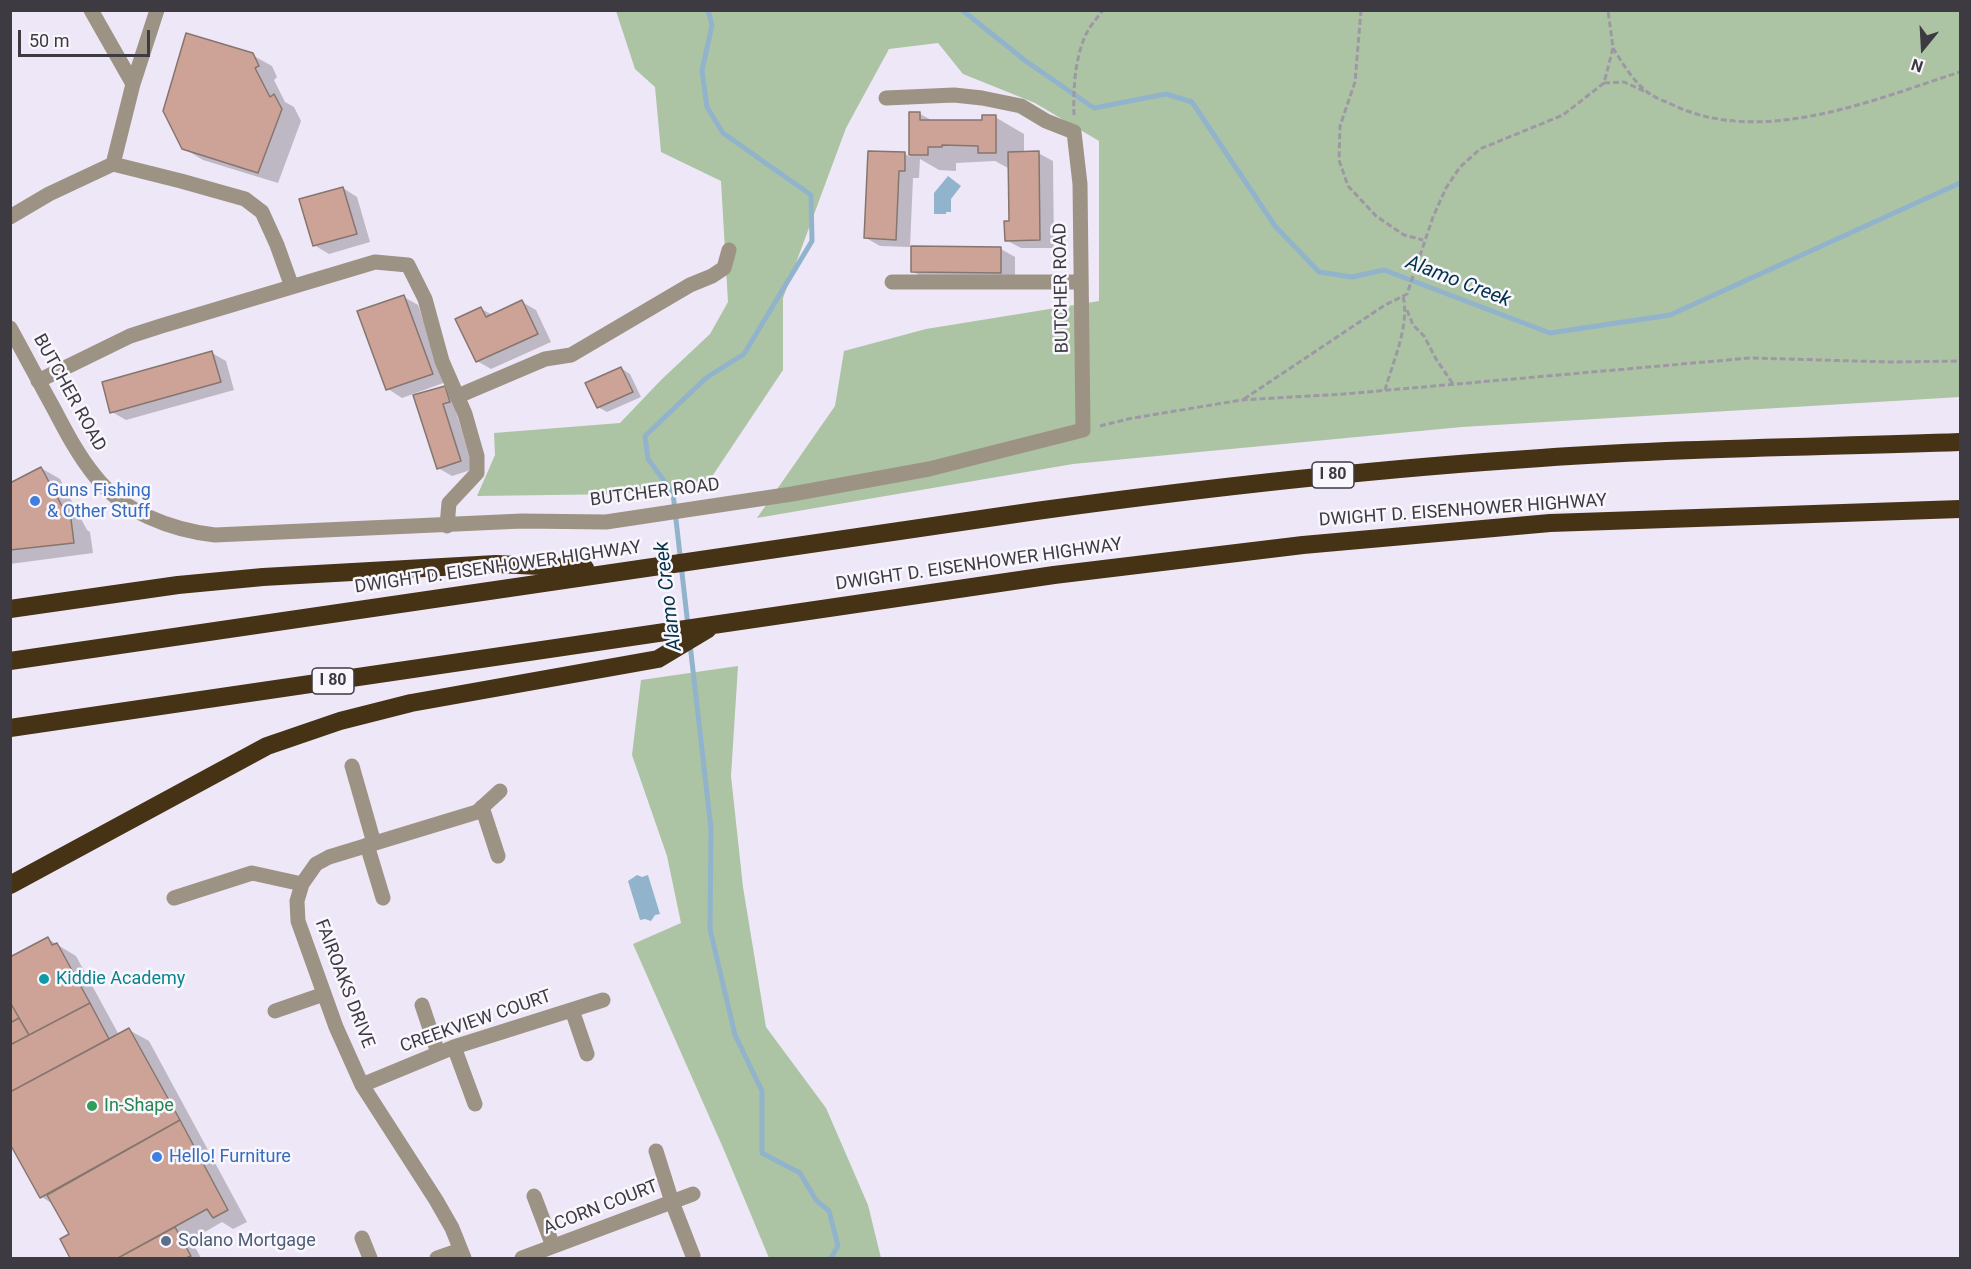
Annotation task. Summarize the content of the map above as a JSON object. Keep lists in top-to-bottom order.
{
  "streets": {
    "highway": ["I 80", "DWIGHT D. EISENHOWER HIGHWAY"],
    "street": [
      "BUTCHER ROAD",
      "FAIROAKS DRIVE",
      "CREEKVIEW COURT",
      "ACORN COURT"
    ]
  },
  "crossings": [
    ["FAIROAKS DRIVE", "CREEKVIEW COURT"]
  ],
  "water": ["Alamo Creek"],
  "places": [
    "Guns Fishing & Other Stuff",
    "Kiddie Academy",
    "In-Shape",
    "Hello! Furniture",
    "Solano Mortgage"
  ],
  "scale_bar": "50 m",
  "north": "bottom"
}
